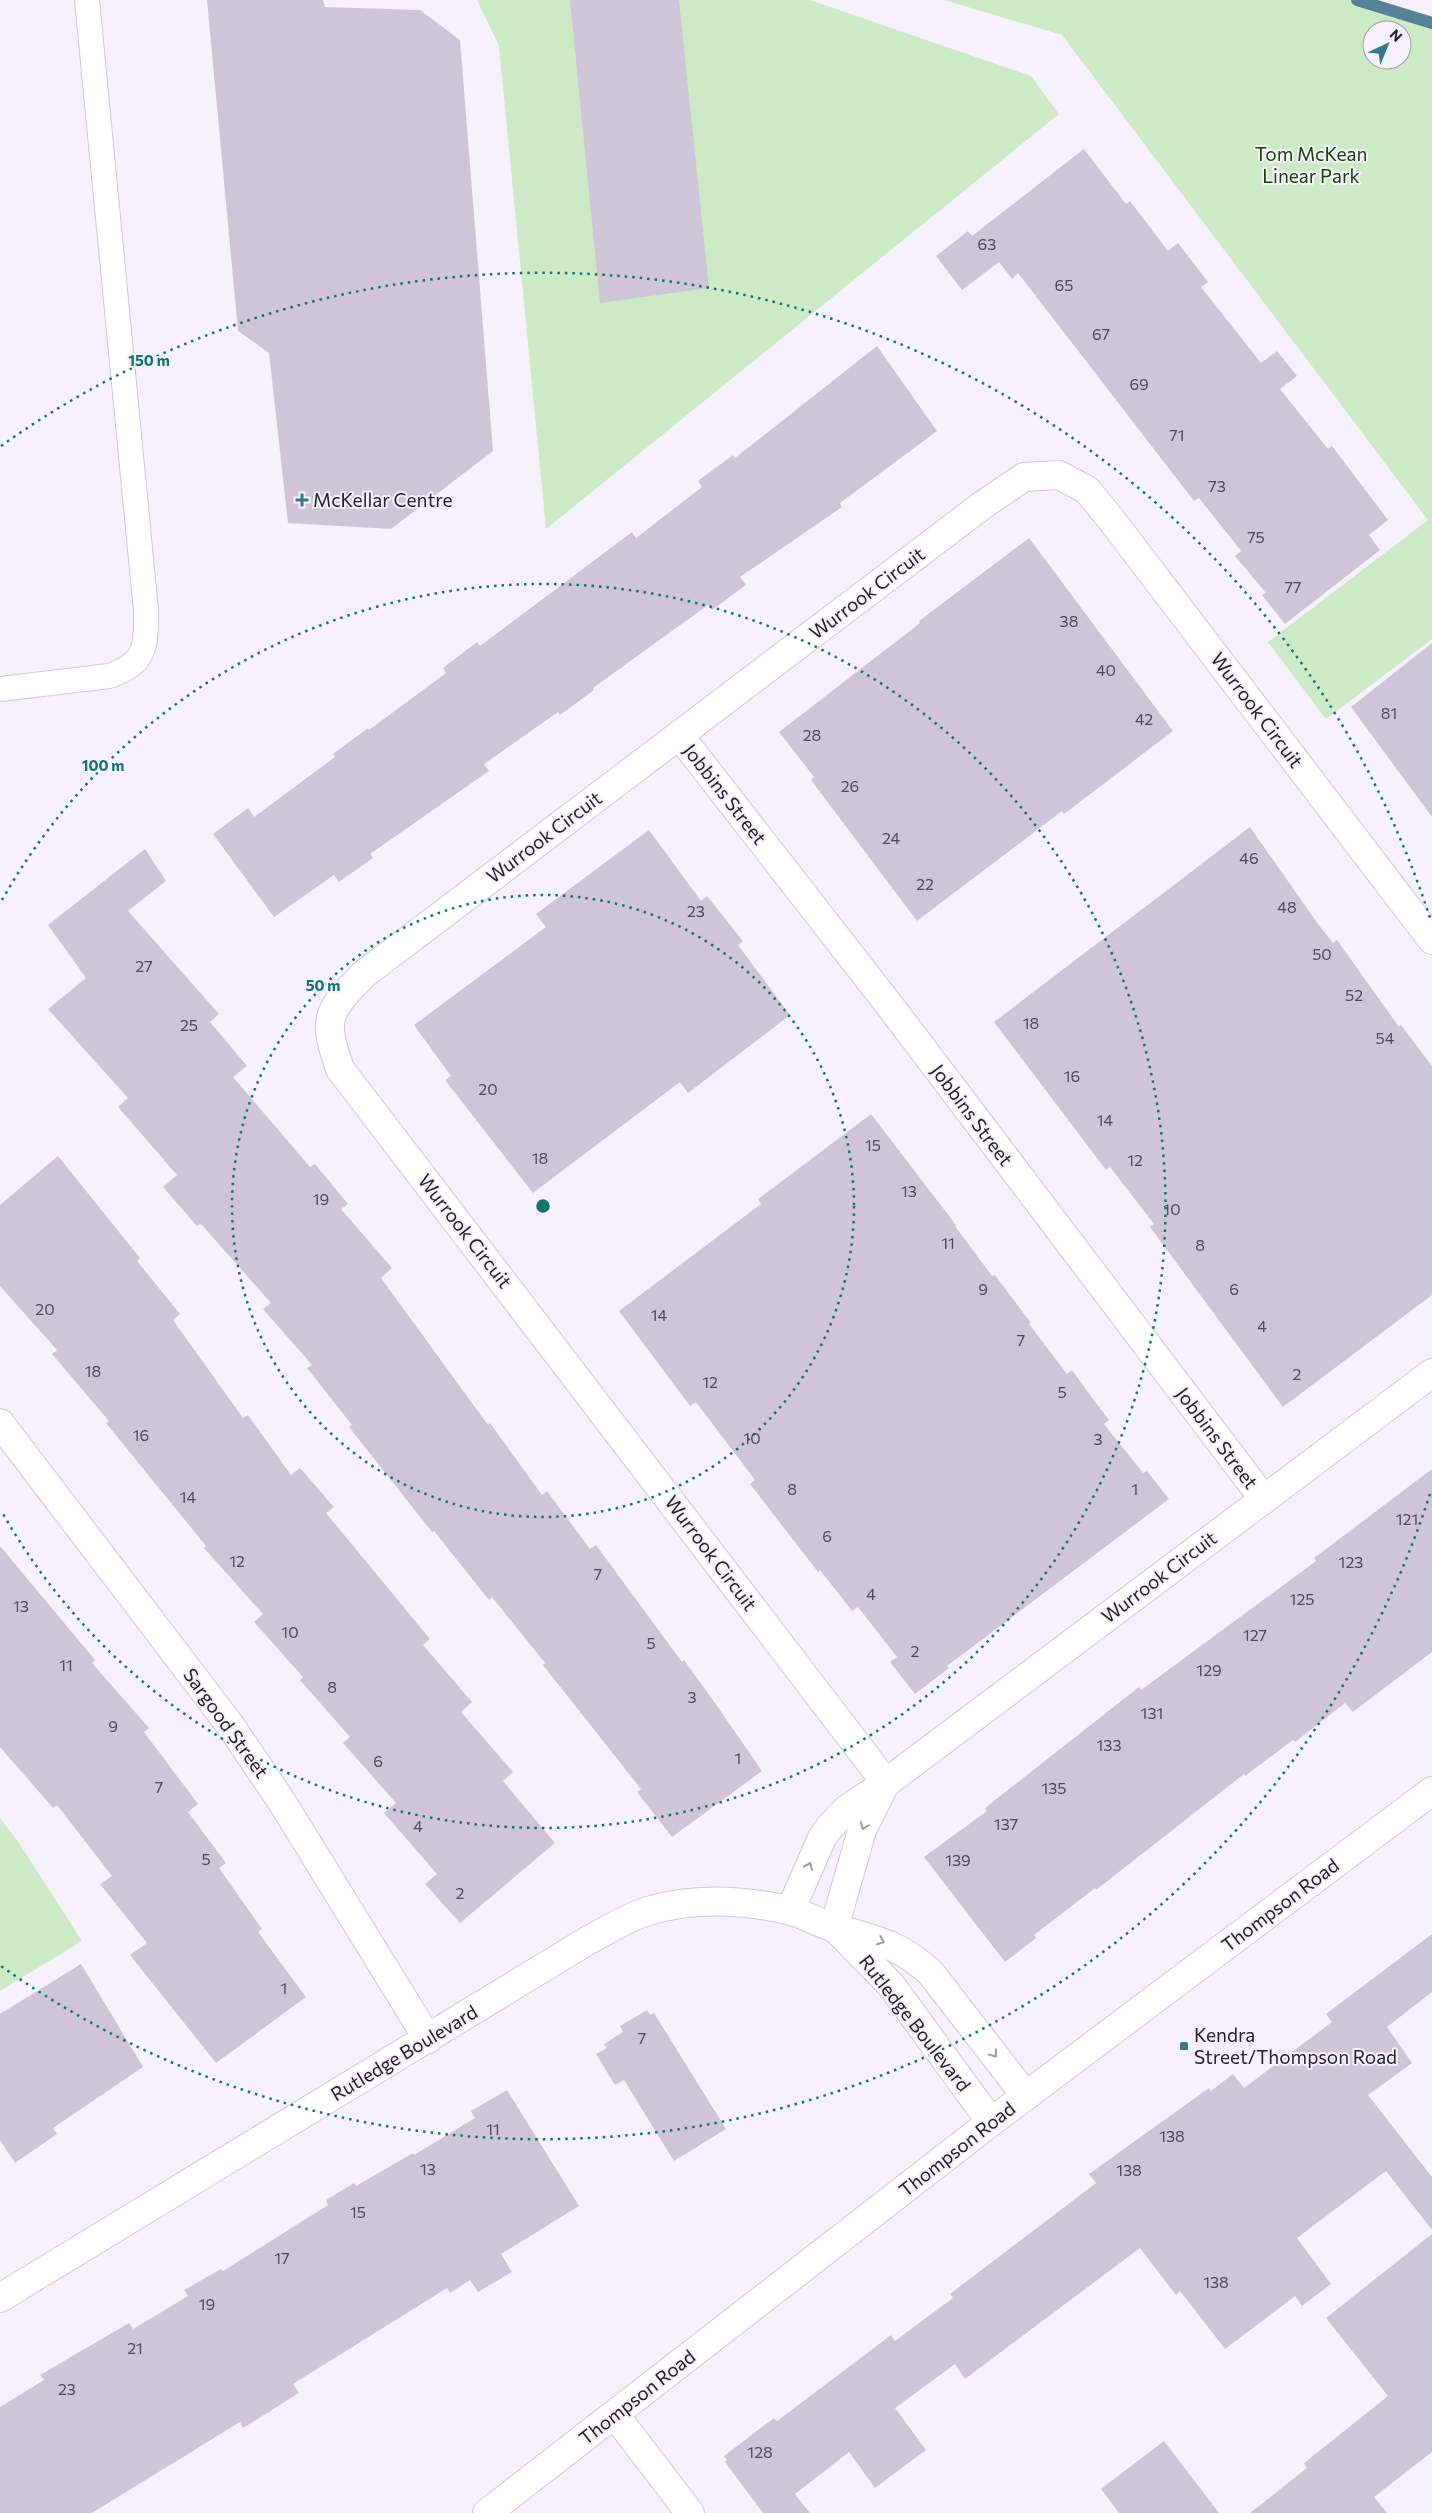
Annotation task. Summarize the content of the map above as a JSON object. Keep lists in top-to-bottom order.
{
  "streets": {
    "street": [
      "Wurrook Circuit",
      "Jobbins Street",
      "Sargood Street",
      "Thompson Road",
      "Rutledge Boulevard"
    ]
  },
  "crossings": [
    ["Wurrook Circuit", "Jobbins Street"],
    ["Wurrook Circuit", "Rutledge Boulevard"],
    ["Sargood Street", "Rutledge Boulevard"],
    ["Thompson Road", "Rutledge Boulevard"]
  ],
  "parks": ["Tom McKean Linear Park"],
  "places": {
    "health": ["McKellar Centre"],
    "transit": ["Kendra Street/Thompson Road"]
  },
  "house_numbers": [
    "63",
    "65",
    "67",
    "69",
    "71",
    "73",
    "75",
    "77",
    "38",
    "40",
    "81",
    "42",
    "28",
    "26",
    "24",
    "46",
    "22",
    "48",
    "23",
    "50",
    "27",
    "52",
    "18",
    "25",
    "54",
    "16",
    "20",
    "14",
    "15",
    "18",
    "12",
    "13",
    "19",
    "10",
    "11",
    "8",
    "9",
    "6",
    "20",
    "14",
    "4",
    "7",
    "18",
    "2",
    "12",
    "5",
    "16",
    "10",
    "3",
    "8",
    "1",
    "14",
    "121",
    "6",
    "12",
    "123",
    "7",
    "4",
    "125",
    "13",
    "10",
    "127",
    "5",
    "2",
    "11",
    "129",
    "8",
    "3",
    "131",
    "9",
    "133",
    "1",
    "6",
    "7",
    "135",
    "137",
    "4",
    "5",
    "139",
    "2",
    "1",
    "7",
    "11",
    "138",
    "13",
    "138",
    "15",
    "17",
    "138",
    "19",
    "21",
    "23",
    "128"
  ],
  "north": "top right",
  "rings": ["150 m", "100 m", "50 m"]
}
